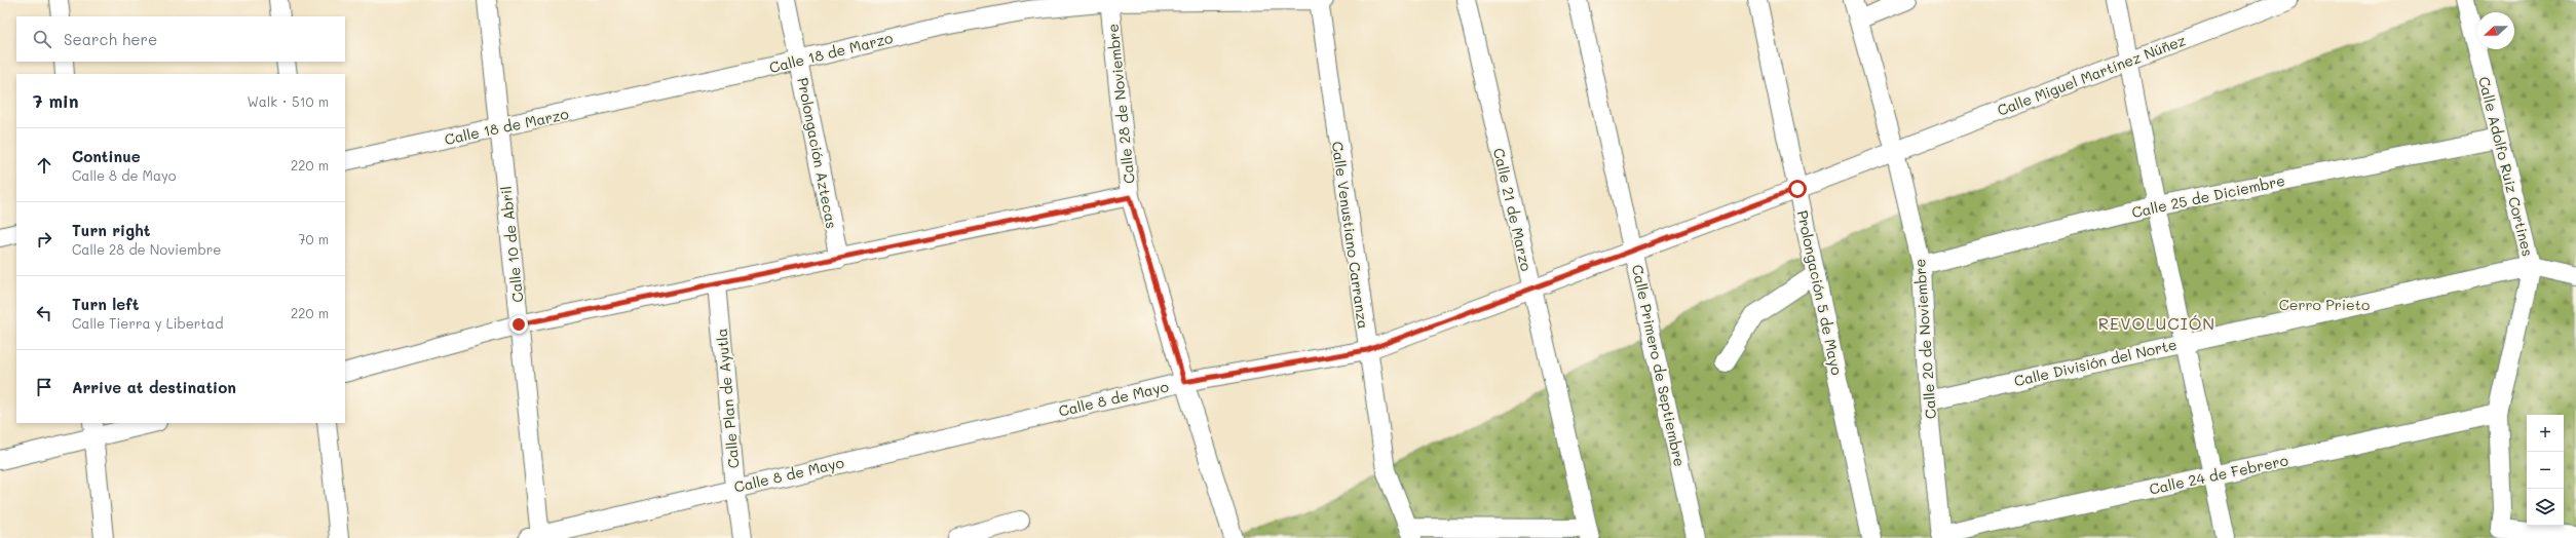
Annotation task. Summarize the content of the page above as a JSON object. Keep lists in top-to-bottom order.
{
  "streets": {
    "street": [
      "Calle 18 de Marzo",
      "Calle Miguel Martínez Núñez",
      "Calle 28 de Noviembre",
      "Prolongación Aztecas",
      "Calle Adolfo Ruiz Cortines",
      "Calle 25 de Diciembre",
      "Calle 21 de Marzo",
      "Calle Venustiano Carranza",
      "Calle 10 de Abril",
      "Prolongación 5 de Mayo",
      "Calle 20 de Noviembre",
      "Calle División del Norte",
      "Calle Primero de Septiembre",
      "Calle Plan de Ayutla",
      "Calle 8 de Mayo",
      "Calle 24 de Febrero"
    ]
  },
  "crossings": [
    ["Calle 18 de Marzo", "Calle 28 de Noviembre"],
    ["Calle 18 de Marzo", "Prolongación Aztecas"],
    ["Calle 18 de Marzo", "Calle Venustiano Carranza"],
    ["Calle 18 de Marzo", "Calle 10 de Abril"],
    ["Calle Miguel Martínez Núñez", "Calle 20 de Noviembre"],
    ["Calle Miguel Martínez Núñez", "Calle 8 de Mayo"],
    ["Calle 28 de Noviembre", "Calle 8 de Mayo"],
    ["Calle Adolfo Ruiz Cortines", "Calle 25 de Diciembre"],
    ["Calle Adolfo Ruiz Cortines", "Calle División del Norte"],
    ["Calle Adolfo Ruiz Cortines", "Calle 24 de Febrero"],
    ["Calle 25 de Diciembre", "Calle 20 de Noviembre"],
    ["Calle 21 de Marzo", "Calle 8 de Mayo"],
    ["Calle Venustiano Carranza", "Calle 8 de Mayo"],
    ["Calle 10 de Abril", "Calle 8 de Mayo"],
    ["Prolongación 5 de Mayo", "Calle 8 de Mayo"],
    ["Calle 20 de Noviembre", "Calle División del Norte"],
    ["Calle 20 de Noviembre", "Calle 8 de Mayo"],
    ["Calle 20 de Noviembre", "Calle 24 de Febrero"],
    ["Calle Primero de Septiembre", "Calle 8 de Mayo"],
    ["Calle Plan de Ayutla", "Calle 8 de Mayo"]
  ],
  "districts": ["REVOLUCIÓN"],
  "parks": ["Cerro Prieto"],
  "north": "left",
  "page": {
    "search": "Search here",
    "heading": ["7 min", "Walk · 510 m"],
    "list": [
      ["Continue", "Calle 8 de Mayo", "220 m"],
      ["Turn right", "Calle 28 de Noviembre", "70 m"],
      ["Turn left", "Calle Tierra y Libertad", "220 m"],
      "Arrive at destination"
    ],
    "map_buttons": ["+", "−"]
  }
}
